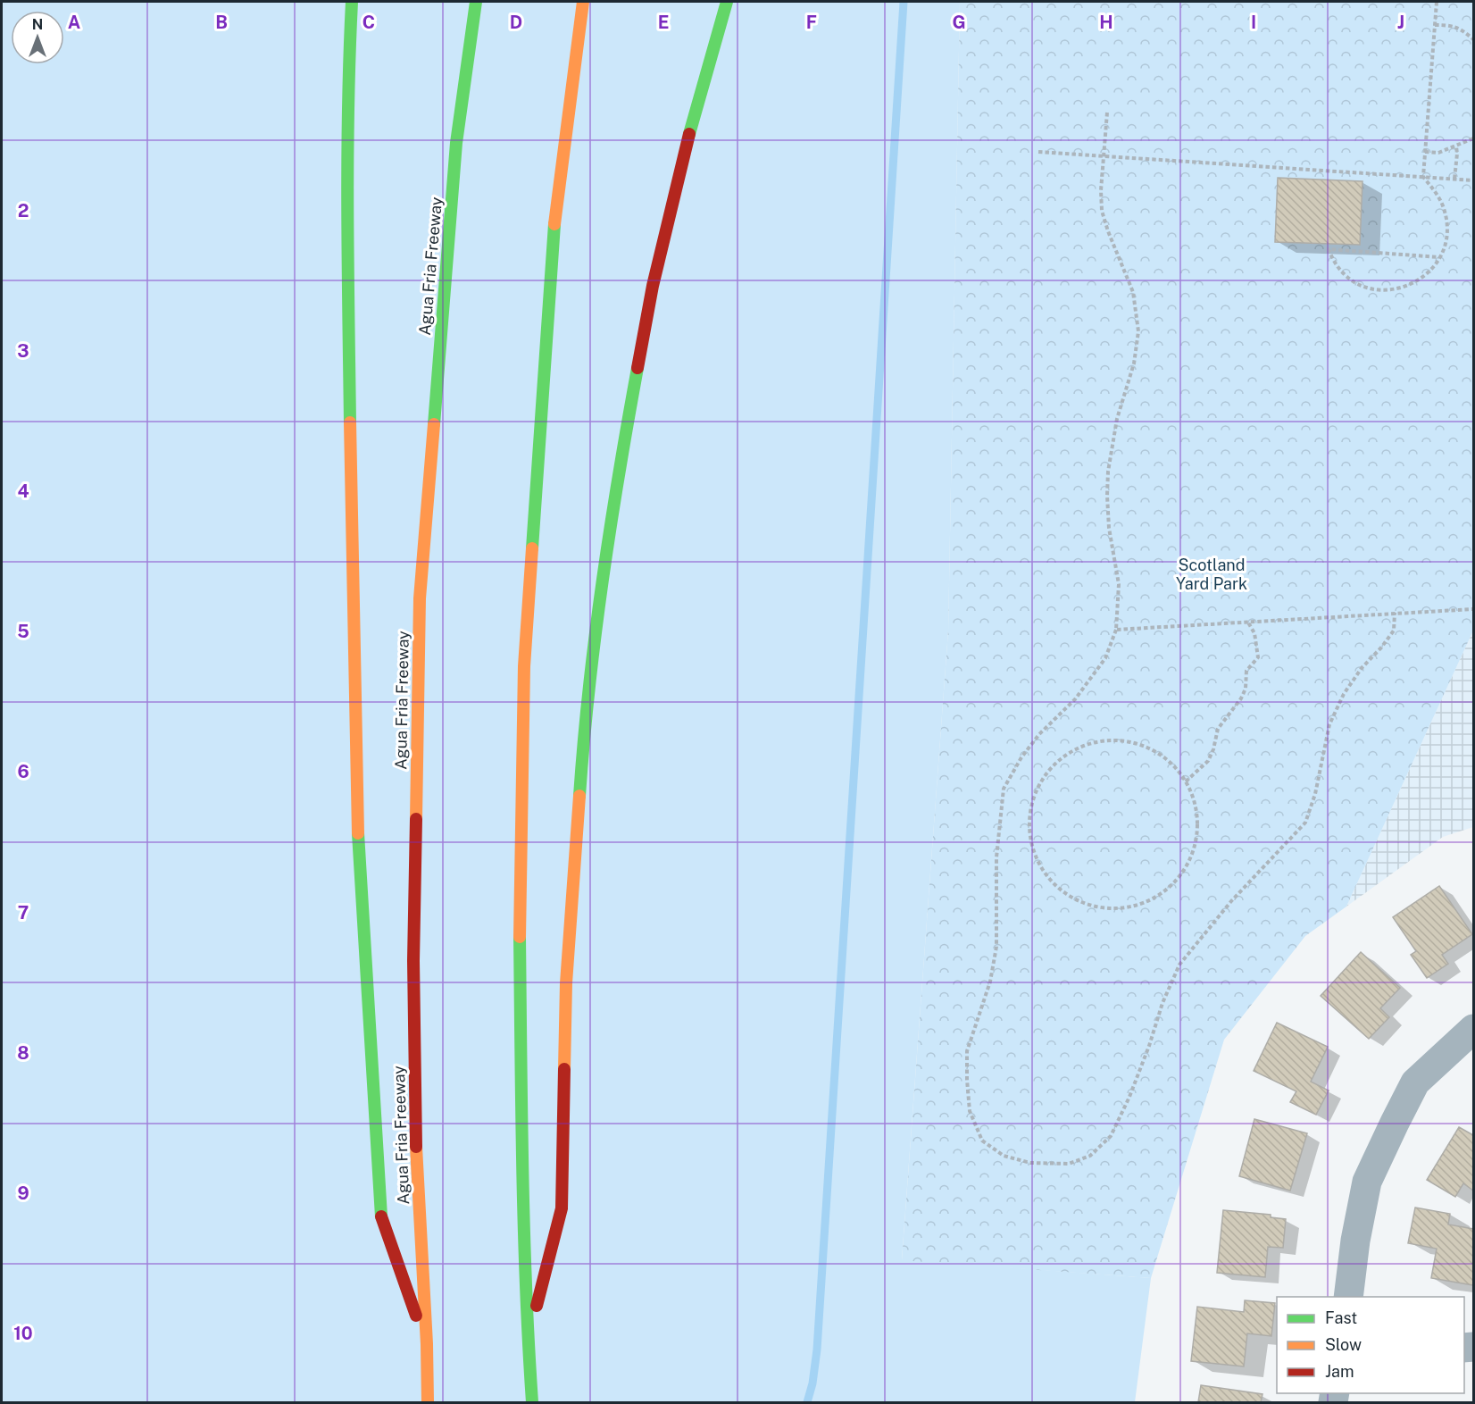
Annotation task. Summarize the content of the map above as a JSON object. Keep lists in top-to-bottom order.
{
  "streets": {
    "highway": ["Agua Fria Freeway"]
  },
  "parks": ["Scotland Yard Park"],
  "legend": ["Fast", "Slow", "Jam"],
  "north": "top",
  "grid": {
    "columns": [
      "A",
      "B",
      "C",
      "D",
      "E",
      "F",
      "G",
      "H",
      "I",
      "J"
    ],
    "rows": [
      "2",
      "3",
      "4",
      "5",
      "6",
      "7",
      "8",
      "9",
      "10"
    ]
  }
}
